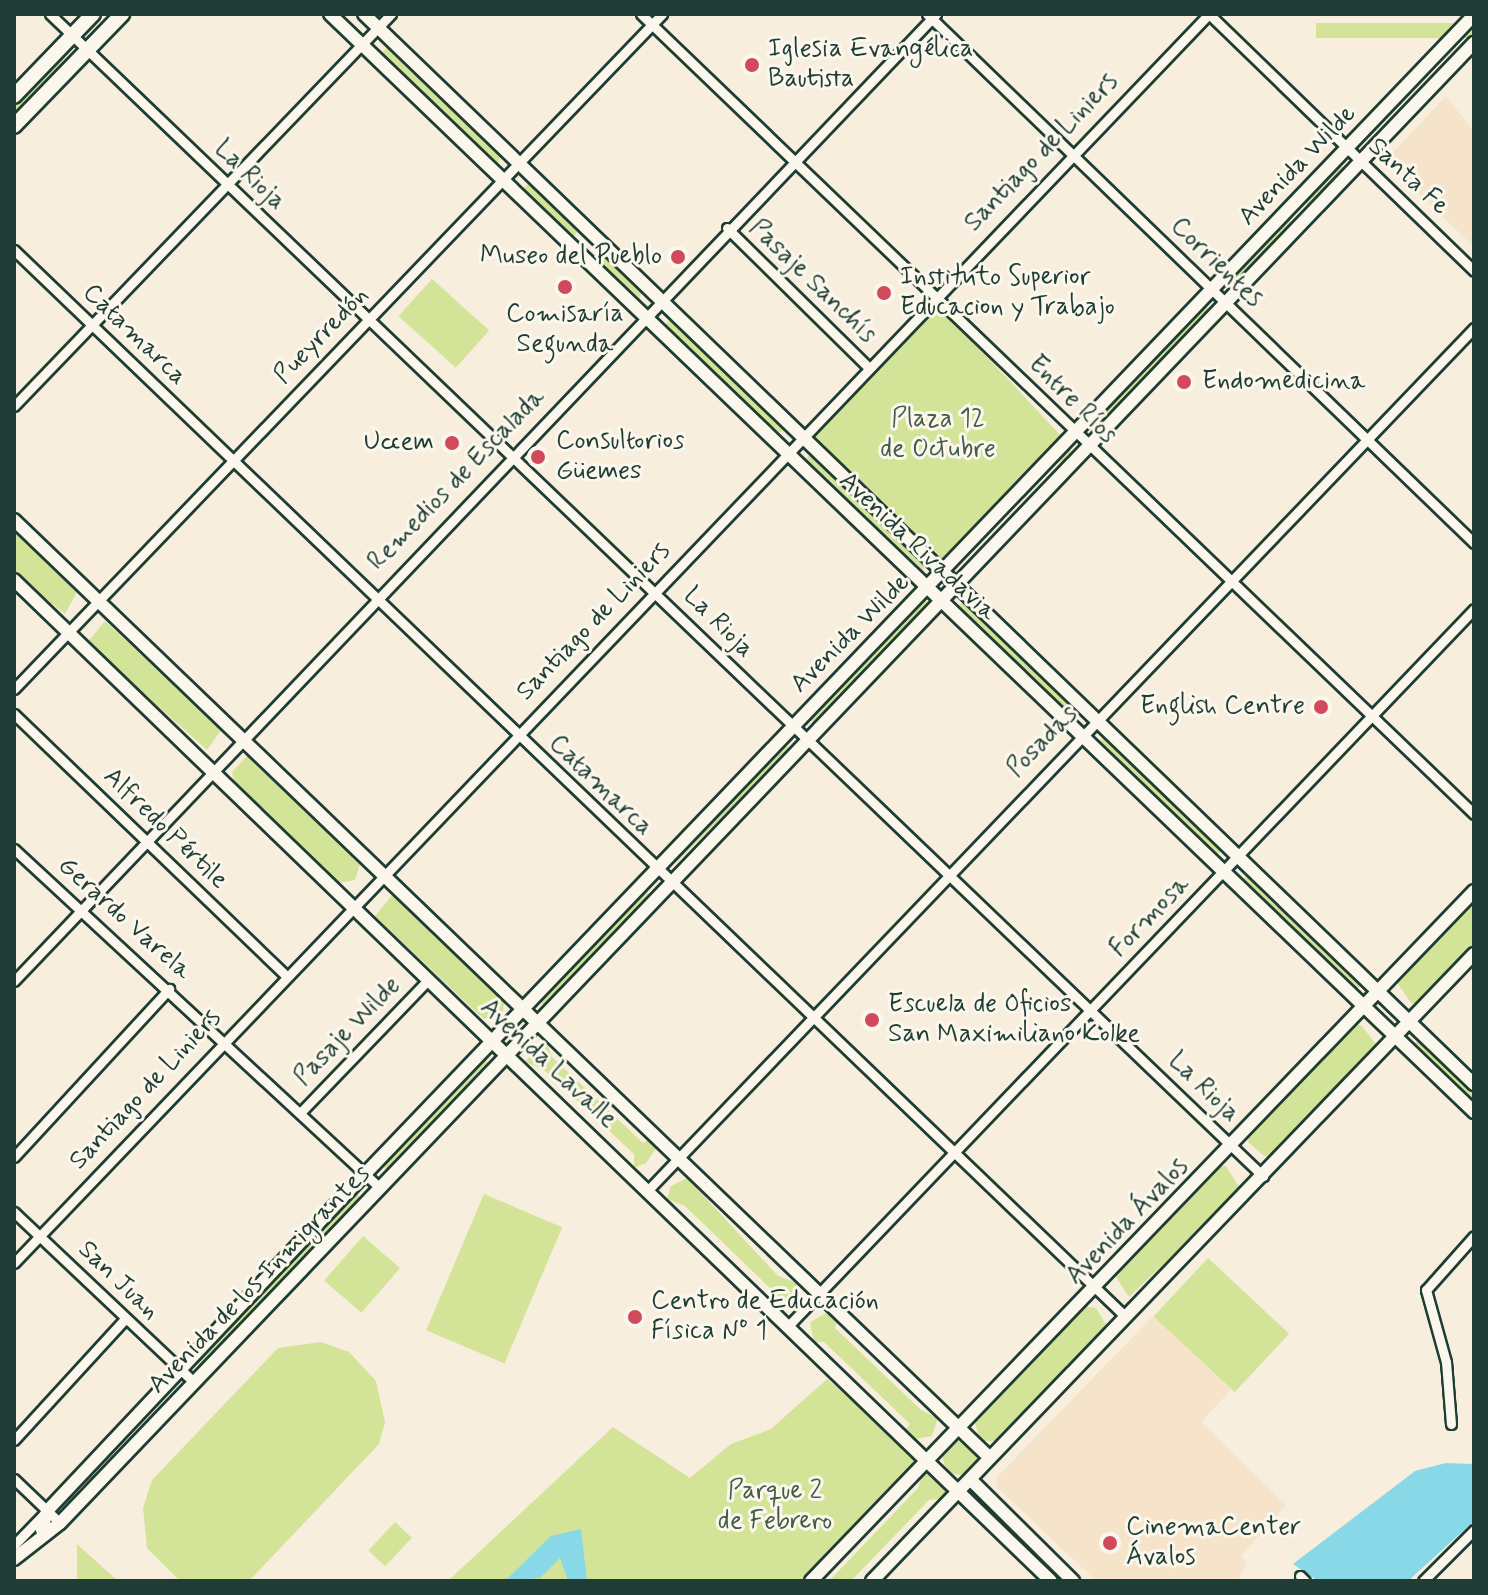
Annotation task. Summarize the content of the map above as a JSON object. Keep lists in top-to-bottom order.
{
  "streets": {
    "main road": [
      "Avenida Wilde",
      "Avenida Rivadavia",
      "Avenida Lavalle",
      "Avenida Ávalos",
      "Avenida de los Inmigrantes"
    ],
    "street": [
      "Santiago de Liniers",
      "La Rioja",
      "Santa Fe",
      "Corrientes",
      "Pasaje Sanchís",
      "Catamarca",
      "Pueyrredón",
      "Entre Ríos",
      "Remedios de Escalada",
      "Posadas",
      "Alfredo Pértile",
      "Formosa",
      "Gerardo Varela",
      "Pasaje Wilde",
      "San Juan"
    ]
  },
  "crossings": [
    ["Santiago de Liniers", "La Rioja"],
    ["Santiago de Liniers", "Santa Fe"],
    ["Santiago de Liniers", "Corrientes"],
    ["Santiago de Liniers", "Pasaje Sanchís"],
    ["Santiago de Liniers", "Catamarca"],
    ["Santiago de Liniers", "Entre Ríos"],
    ["Santiago de Liniers", "Avenida Rivadavia"],
    ["Santiago de Liniers", "Alfredo Pértile"],
    ["Santiago de Liniers", "Gerardo Varela"],
    ["Santiago de Liniers", "Avenida Lavalle"],
    ["Santiago de Liniers", "San Juan"],
    ["Avenida Wilde", "La Rioja"],
    ["Avenida Wilde", "Santa Fe"],
    ["Avenida Wilde", "Corrientes"],
    ["Avenida Wilde", "Catamarca"],
    ["Avenida Wilde", "Entre Ríos"],
    ["Avenida Wilde", "Avenida Rivadavia"],
    ["Avenida Wilde", "Avenida Lavalle"],
    ["Avenida Wilde", "Avenida de los Inmigrantes"],
    ["La Rioja", "Pueyrredón"],
    ["La Rioja", "Remedios de Escalada"],
    ["La Rioja", "Posadas"],
    ["La Rioja", "Formosa"],
    ["La Rioja", "Avenida Ávalos"],
    ["Corrientes", "Remedios de Escalada"],
    ["Corrientes", "Posadas"],
    ["Pasaje Sanchís", "Remedios de Escalada"],
    ["Catamarca", "Pueyrredón"],
    ["Catamarca", "Remedios de Escalada"],
    ["Catamarca", "Posadas"],
    ["Catamarca", "Formosa"],
    ["Catamarca", "Avenida Ávalos"],
    ["Pueyrredón", "Entre Ríos"],
    ["Pueyrredón", "Avenida Rivadavia"],
    ["Pueyrredón", "Avenida Lavalle"],
    ["Entre Ríos", "Remedios de Escalada"],
    ["Entre Ríos", "Posadas"],
    ["Entre Ríos", "Formosa"],
    ["Remedios de Escalada", "Avenida Rivadavia"],
    ["Remedios de Escalada", "Alfredo Pértile"],
    ["Remedios de Escalada", "Gerardo Varela"],
    ["Remedios de Escalada", "Avenida Lavalle"],
    ["Avenida Rivadavia", "Posadas"],
    ["Avenida Rivadavia", "Formosa"],
    ["Avenida Rivadavia", "Avenida Ávalos"],
    ["Posadas", "Avenida Lavalle"],
    ["Formosa", "Avenida Lavalle"],
    ["Gerardo Varela", "Pasaje Wilde"],
    ["Gerardo Varela", "Avenida de los Inmigrantes"],
    ["Pasaje Wilde", "Avenida Lavalle"],
    ["Avenida Lavalle", "Avenida Ávalos"],
    ["Avenida Lavalle", "Avenida de los Inmigrantes"],
    ["Avenida de los Inmigrantes", "San Juan"]
  ],
  "parks": ["Plaza 12 de Octubre", "Parque 2 de Febrero"],
  "places": [
    "Iglesia Evangélica Bautista",
    "Museo del Pueblo",
    "Comisaría Segunda",
    "Instituto Superior Educacion y Trabajo",
    "Endomedicina",
    "Uccem",
    "Consultorios Güemes",
    "English Centre",
    "Escuela de Oficios San Maximiliano Kolke",
    "Centro de Educación Física Nº 1",
    "CinemaCenter Ávalos"
  ]
}
